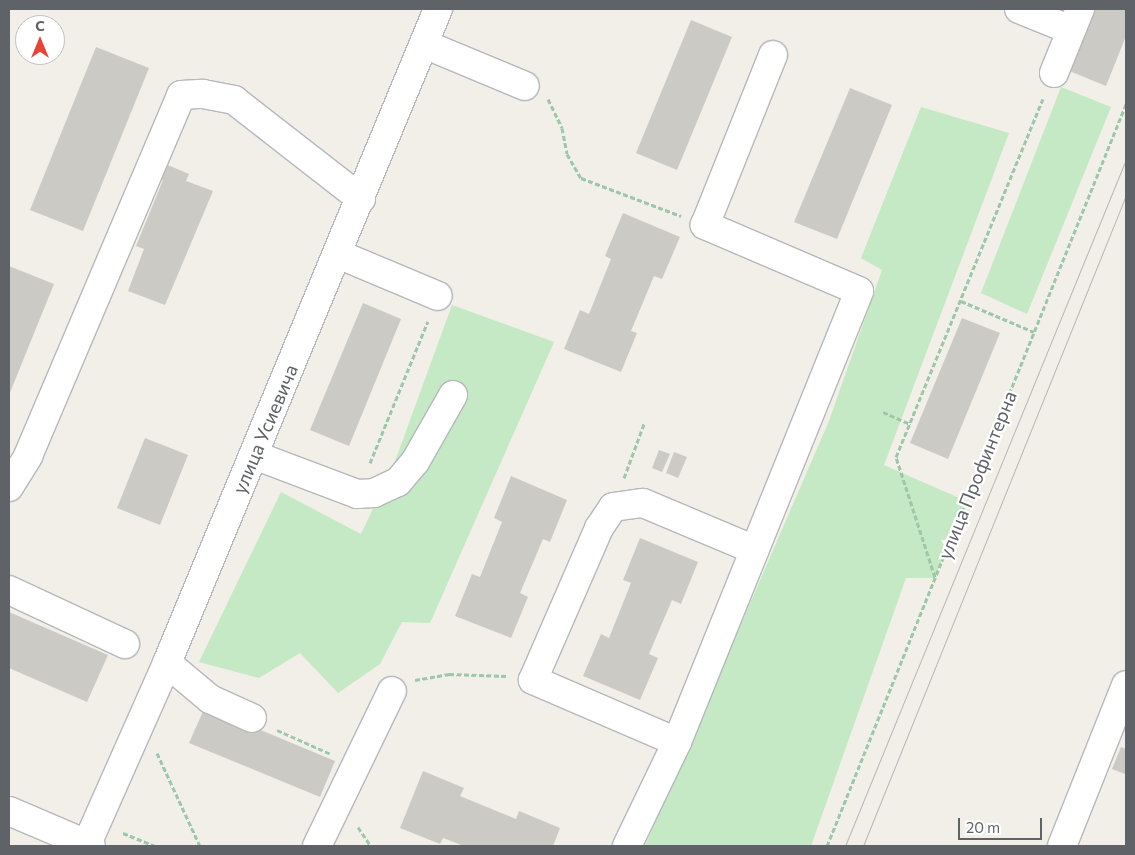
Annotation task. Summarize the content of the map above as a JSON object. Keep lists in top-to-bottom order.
{
  "streets": {
    "street": ["улица Усиевича"],
    "path": ["улица Профинтерна"]
  },
  "scale_bar": "20 m",
  "north": "top"
}
